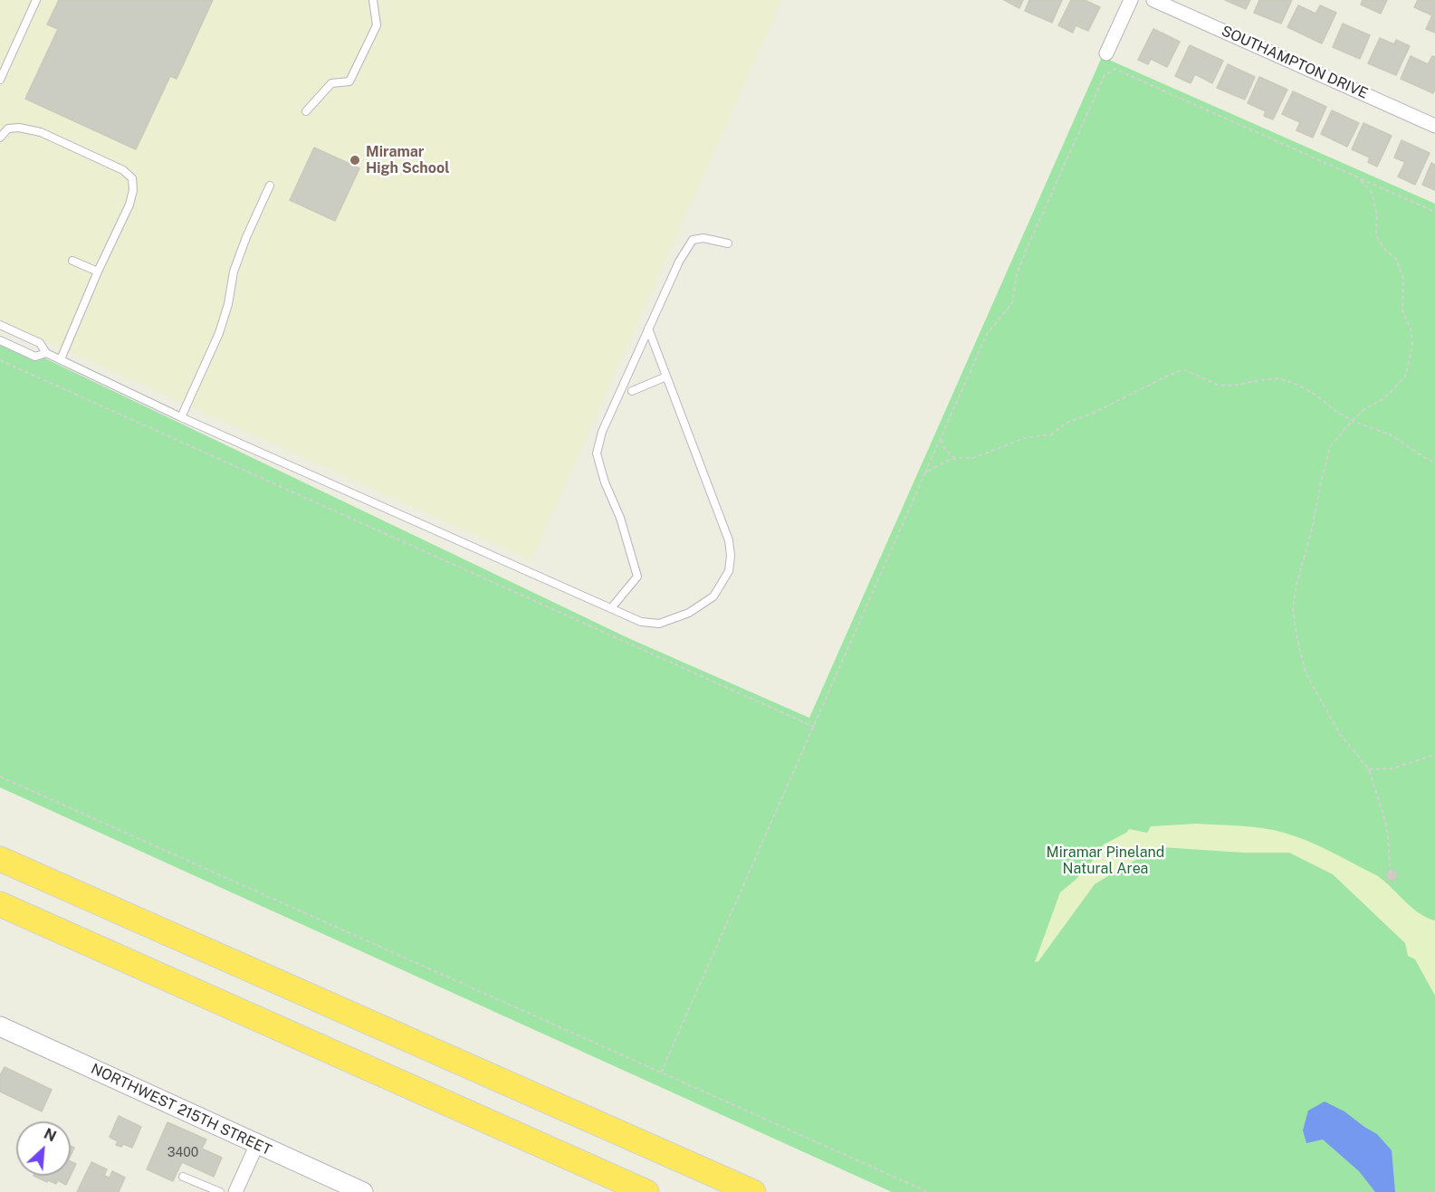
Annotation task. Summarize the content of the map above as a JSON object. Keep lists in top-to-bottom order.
{
  "streets": {
    "street": ["SOUTHAMPTON DRIVE", "NORTHWEST 215TH STREET"]
  },
  "parks": ["Miramar Pineland Natural Area"],
  "places": ["Miramar High School"],
  "house_numbers": ["3400"],
  "north": "top right"
}
